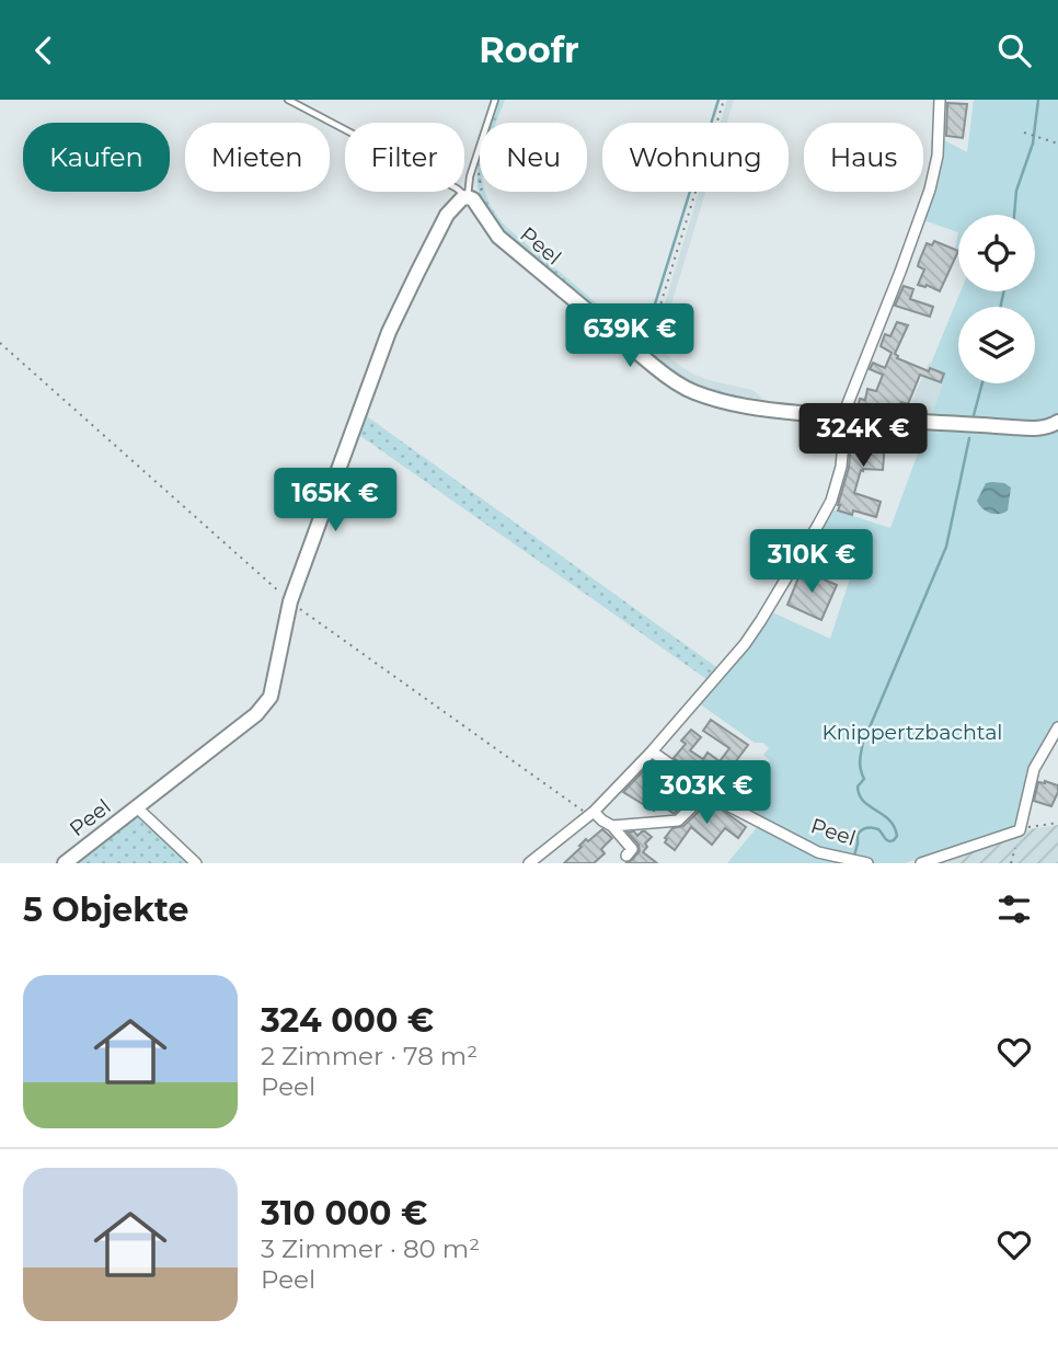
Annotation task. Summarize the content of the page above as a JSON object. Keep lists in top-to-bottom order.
{
  "streets": {
    "street": ["Peel"]
  },
  "parks": ["Knippertzbachtal"],
  "page": {
    "header": "Roofr",
    "chip": [
      "Kaufen",
      "Mieten",
      "Filter",
      "Neu",
      "Wohnung",
      "Haus"
    ],
    "price": [
      "639K €",
      "324K €",
      "165K €",
      "310K €",
      "303K €"
    ],
    "heading": "5 Objekte",
    "list": [
      {
        "name": "324 000 €",
        "note": "2 Zimmer · 78 m² · Peel"
      },
      {
        "name": "310 000 €",
        "note": "3 Zimmer · 80 m² · Peel"
      }
    ]
  }
}
